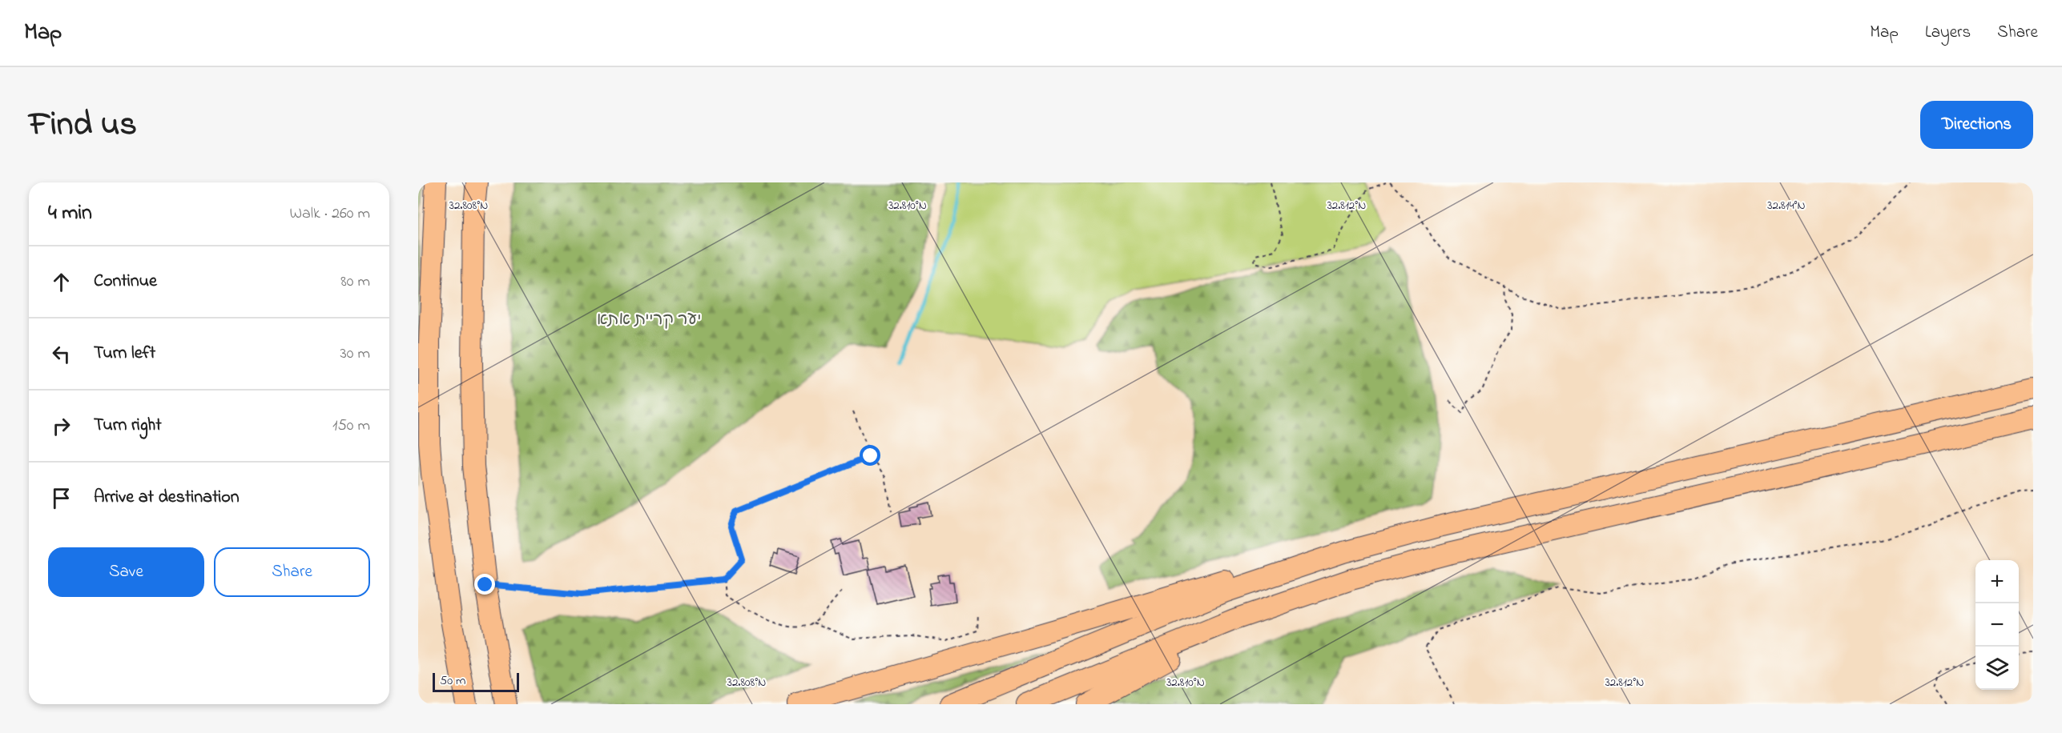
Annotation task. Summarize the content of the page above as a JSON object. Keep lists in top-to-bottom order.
{
  "parks": ["יער קריית אתא"],
  "scale_bar": "50 m",
  "page": {
    "header": "Map",
    "nav": ["Map", "Layers", "Share"],
    "title": "Find us",
    "buttons": [
      "Directions",
      ["Save", "Share"]
    ],
    "heading": ["4 min", "Walk · 260 m"],
    "list": [
      ["Continue", "80 m"],
      ["Turn left", "30 m"],
      ["Turn right", "150 m"],
      "Arrive at destination"
    ],
    "map_buttons": ["+", "−"],
    "scale": "50 m"
  },
  "coordinates": [
    "32.808°N",
    "32.810°N",
    "32.812°N",
    "32.814°N"
  ]
}
